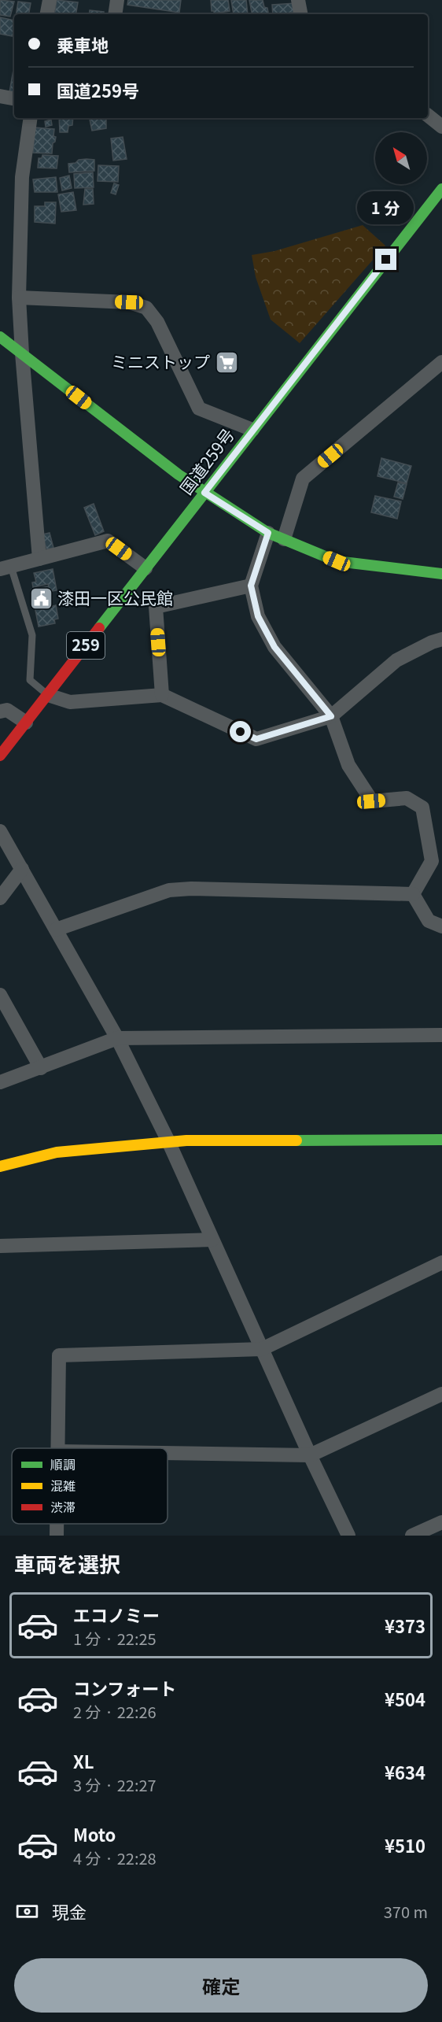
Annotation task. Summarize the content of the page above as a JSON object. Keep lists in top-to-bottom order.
{
  "streets": {
    "main road": ["国道259号", "259"]
  },
  "places": {
    "supermarket": ["ミニストップ"],
    "public building": ["漆田一区公民館"]
  },
  "legend": ["順調", "混雑", "渋滞"],
  "north": "top left",
  "page": {
    "banner": ["乗車地", "国道259号"],
    "bubble": "1 分",
    "heading": "車両を選択",
    "list": [
      {
        "name": "エコノミー",
        "note": "1 分 · 22:25",
        "value": "¥373"
      },
      {
        "name": "コンフォート",
        "note": "2 分 · 22:26",
        "value": "¥504"
      },
      {
        "name": "XL",
        "note": "3 分 · 22:27",
        "value": "¥634"
      },
      {
        "name": "Moto",
        "note": "4 分 · 22:28",
        "value": "¥510"
      }
    ],
    "pay": ["現金", "370 m"],
    "buttons": "確定"
  }
}
